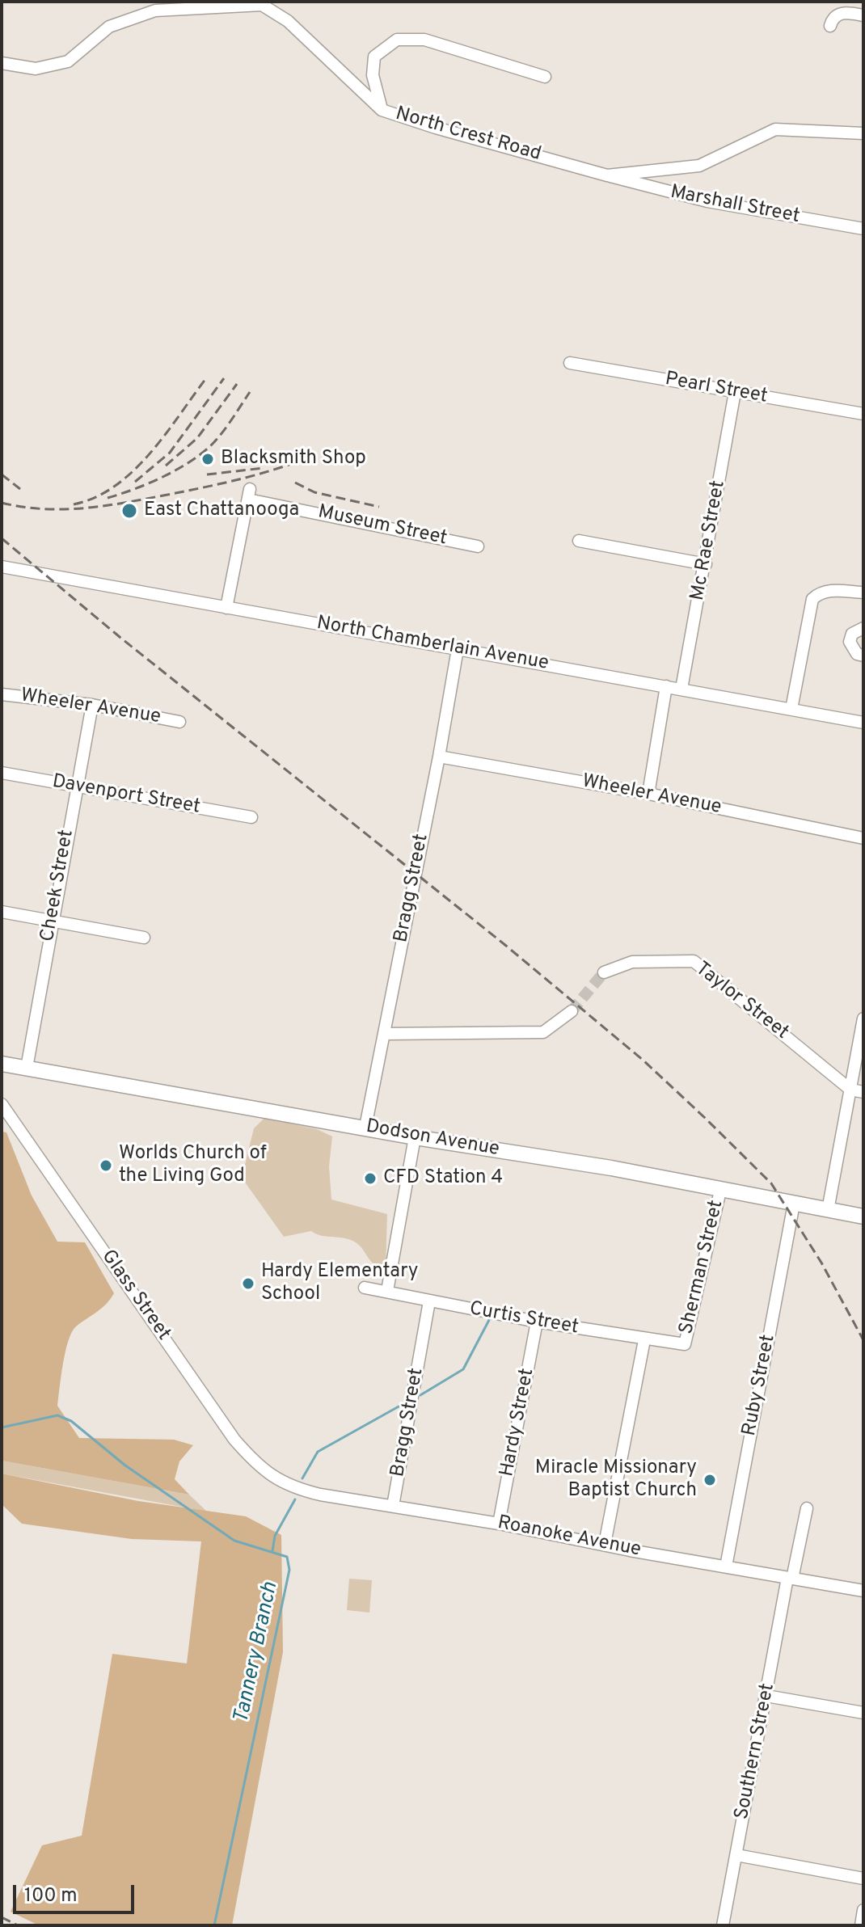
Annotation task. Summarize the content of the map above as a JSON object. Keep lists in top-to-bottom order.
{
  "streets": {
    "main road": ["Dodson Avenue"],
    "street": [
      "North Crest Road",
      "Marshall Street",
      "Pearl Street",
      "Museum Street",
      "Mc Rae Street",
      "North Chamberlain Avenue",
      "Wheeler Avenue",
      "Davenport Street",
      "Cheek Street",
      "Bragg Street",
      "Taylor Street",
      "Sherman Street",
      "Glass Street",
      "Curtis Street",
      "Ruby Street",
      "Hardy Street",
      "Roanoke Avenue",
      "Southern Street"
    ]
  },
  "crossings": [
    ["North Crest Road", "Marshall Street"],
    ["Pearl Street", "Mc Rae Street"],
    ["Museum Street", "North Chamberlain Avenue"],
    ["Mc Rae Street", "North Chamberlain Avenue"],
    ["North Chamberlain Avenue", "Bragg Street"],
    ["Wheeler Avenue", "Cheek Street"],
    ["Wheeler Avenue", "Bragg Street"],
    ["Davenport Street", "Cheek Street"],
    ["Cheek Street", "Dodson Avenue"],
    ["Bragg Street", "Dodson Avenue"],
    ["Bragg Street", "Curtis Street"],
    ["Bragg Street", "Roanoke Avenue"],
    ["Dodson Avenue", "Sherman Street"],
    ["Dodson Avenue", "Ruby Street"],
    ["Sherman Street", "Curtis Street"],
    ["Glass Street", "Roanoke Avenue"],
    ["Curtis Street", "Hardy Street"],
    ["Ruby Street", "Roanoke Avenue"],
    ["Hardy Street", "Roanoke Avenue"],
    ["Roanoke Avenue", "Southern Street"]
  ],
  "water": ["Tannery Branch"],
  "places": [
    "Blacksmith Shop",
    "East Chattanooga",
    "Worlds Church of the Living God",
    "CFD Station 4",
    "Hardy Elementary School",
    "Miracle Missionary Baptist Church"
  ],
  "scale_bar": "100 m"
}
